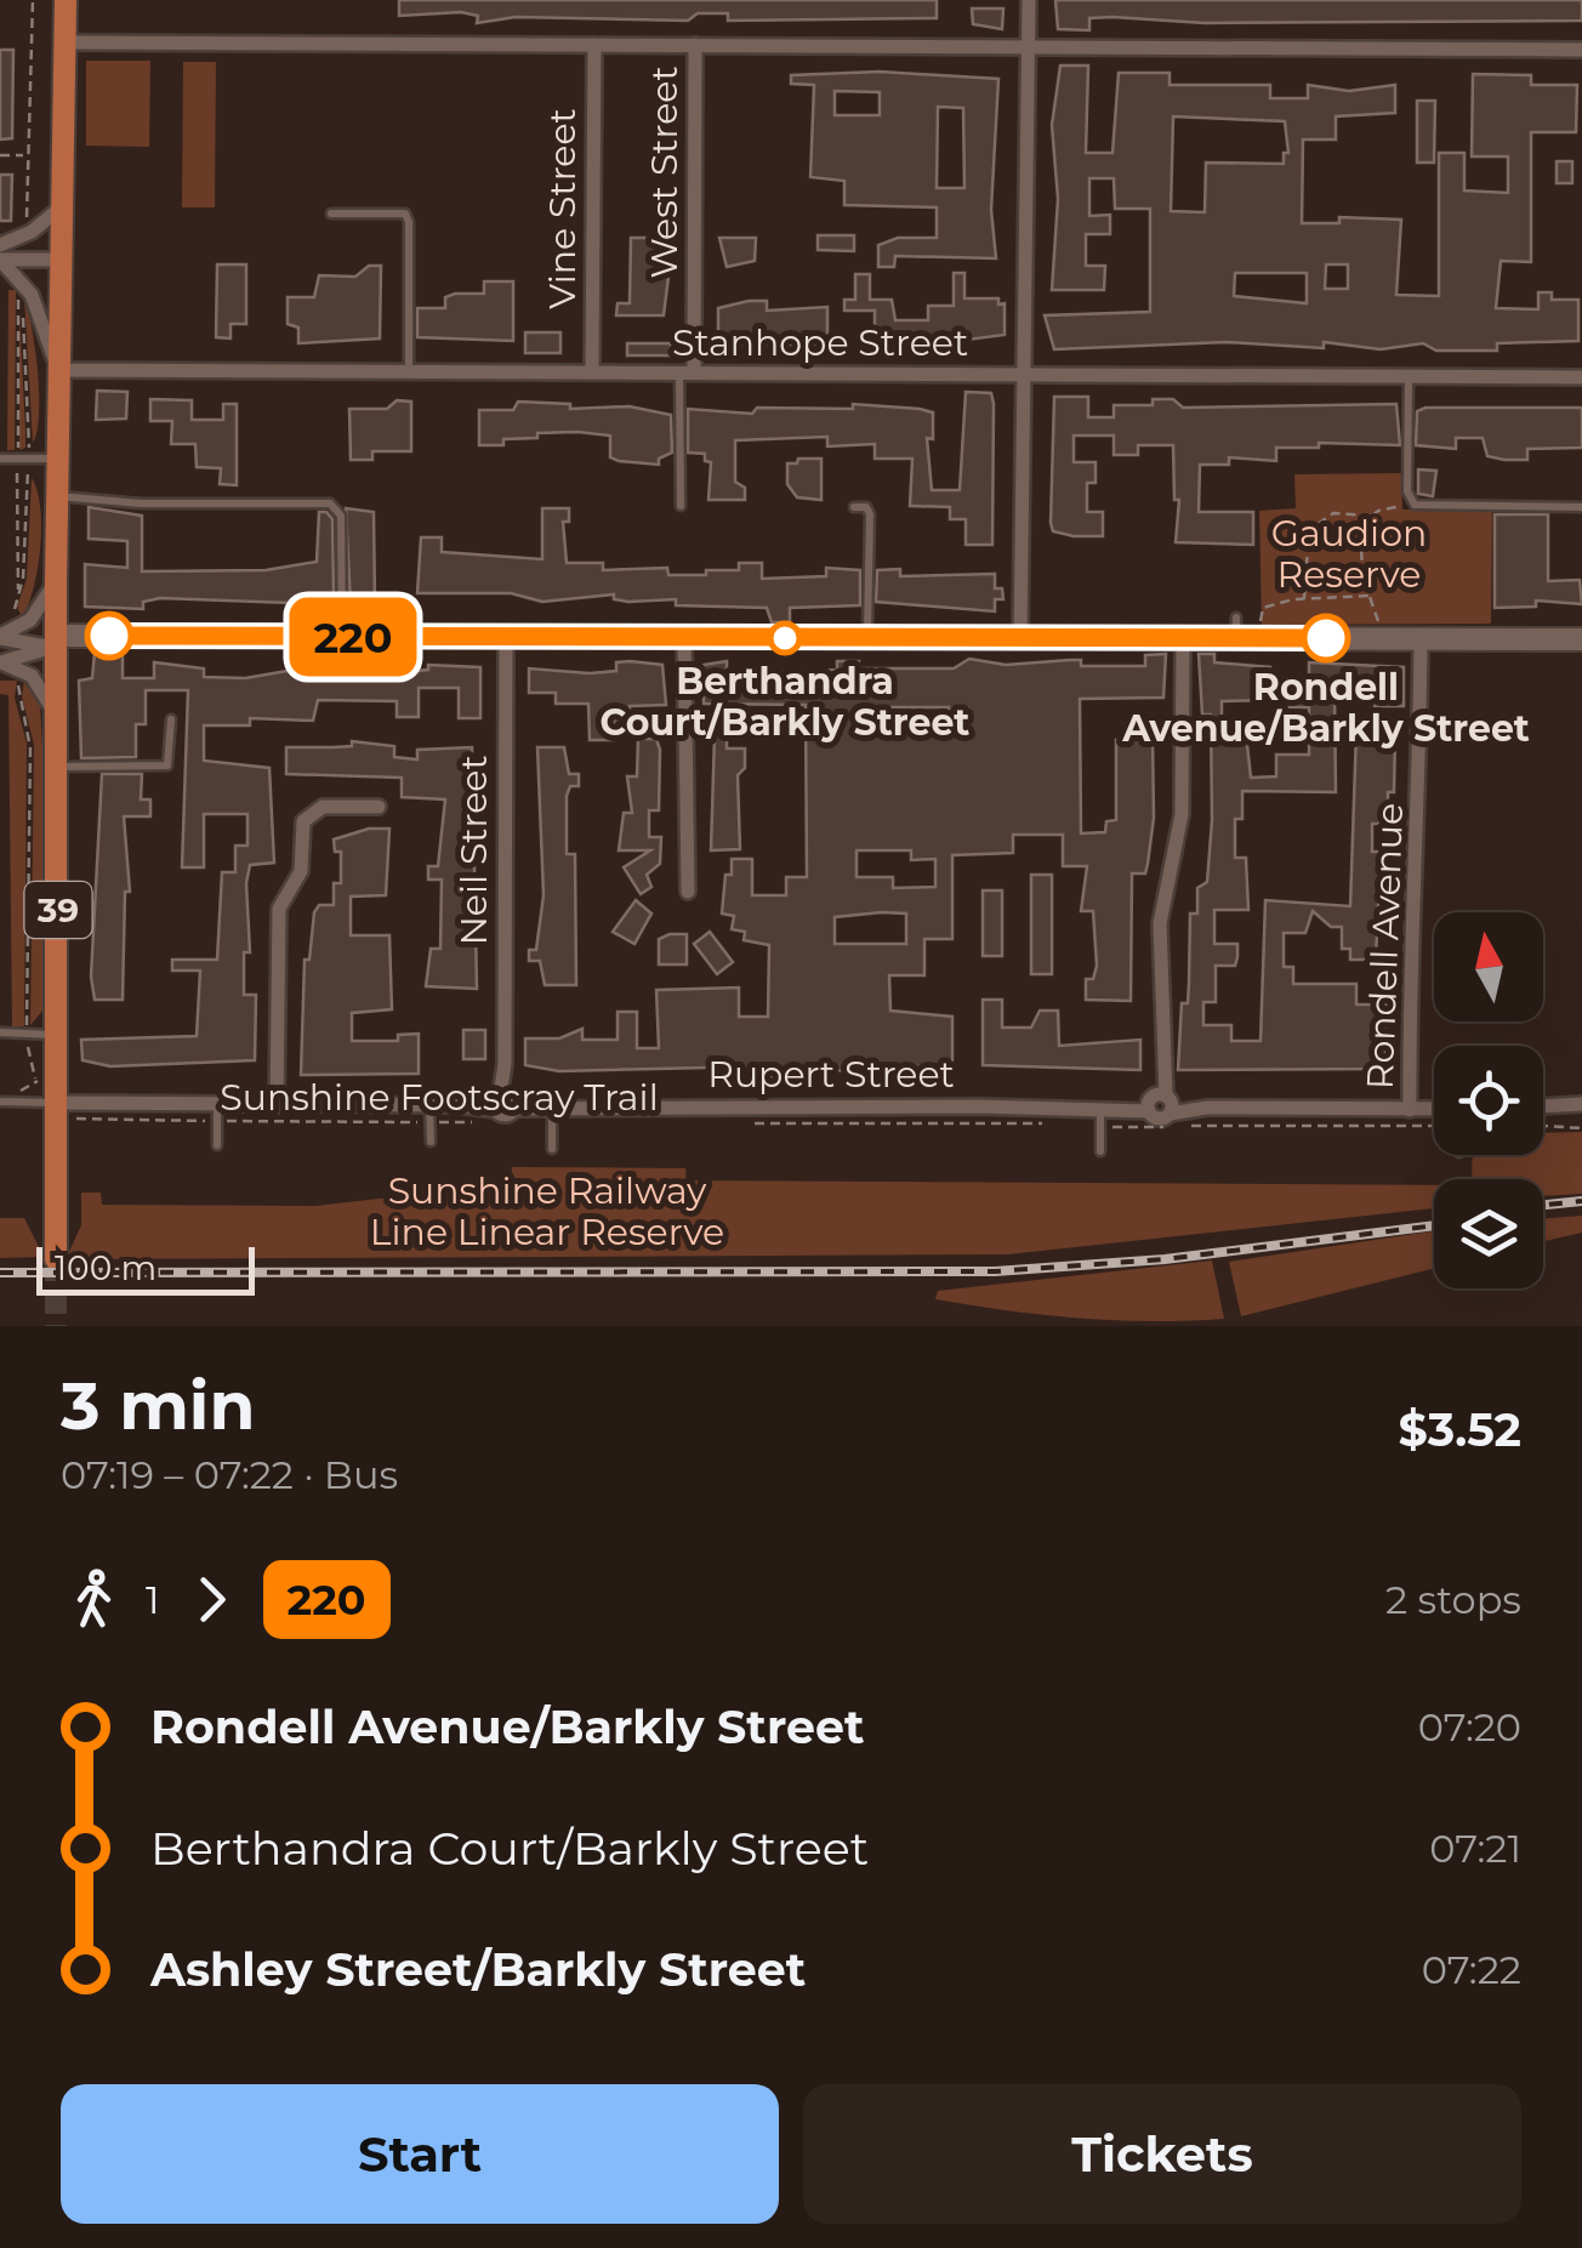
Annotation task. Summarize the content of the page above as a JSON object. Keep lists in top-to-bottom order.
{
  "streets": {
    "main road": ["39"],
    "street": [
      "West Street",
      "Vine Street",
      "Stanhope Street",
      "Neil Street",
      "Rondell Avenue",
      "Rupert Street"
    ],
    "path": ["Sunshine Footscray Trail"]
  },
  "crossings": [
    ["West Street", "Stanhope Street"],
    ["Vine Street", "Stanhope Street"],
    ["Stanhope Street", "39"],
    ["Neil Street", "Rupert Street"],
    ["Neil Street", "Sunshine Footscray Trail"],
    ["39", "Rupert Street"],
    ["Rondell Avenue", "Rupert Street"],
    ["Rupert Street", "Sunshine Footscray Trail"]
  ],
  "parks": ["Gaudion Reserve", "Sunshine Railway Line Linear Reserve"],
  "places": ["Berthandra Court/Barkly Street", "Rondell Avenue/Barkly Street"],
  "lines": ["bus line 220"],
  "scale_bar": "100 m",
  "north": "top",
  "page": {
    "on_map": "220",
    "scale": "100 m",
    "heading": ["3 min", "07:19 – 07:22 · Bus", "$3.52"],
    "legs": ["1", "220", "2 stops"],
    "list": [
      {
        "name": "Rondell Avenue/Barkly Street",
        "value": "07:20"
      },
      {
        "name": "Berthandra Court/Barkly Street",
        "value": "07:21"
      },
      {
        "name": "Ashley Street/Barkly Street",
        "value": "07:22"
      }
    ],
    "buttons": ["Start", "Tickets"]
  }
}
